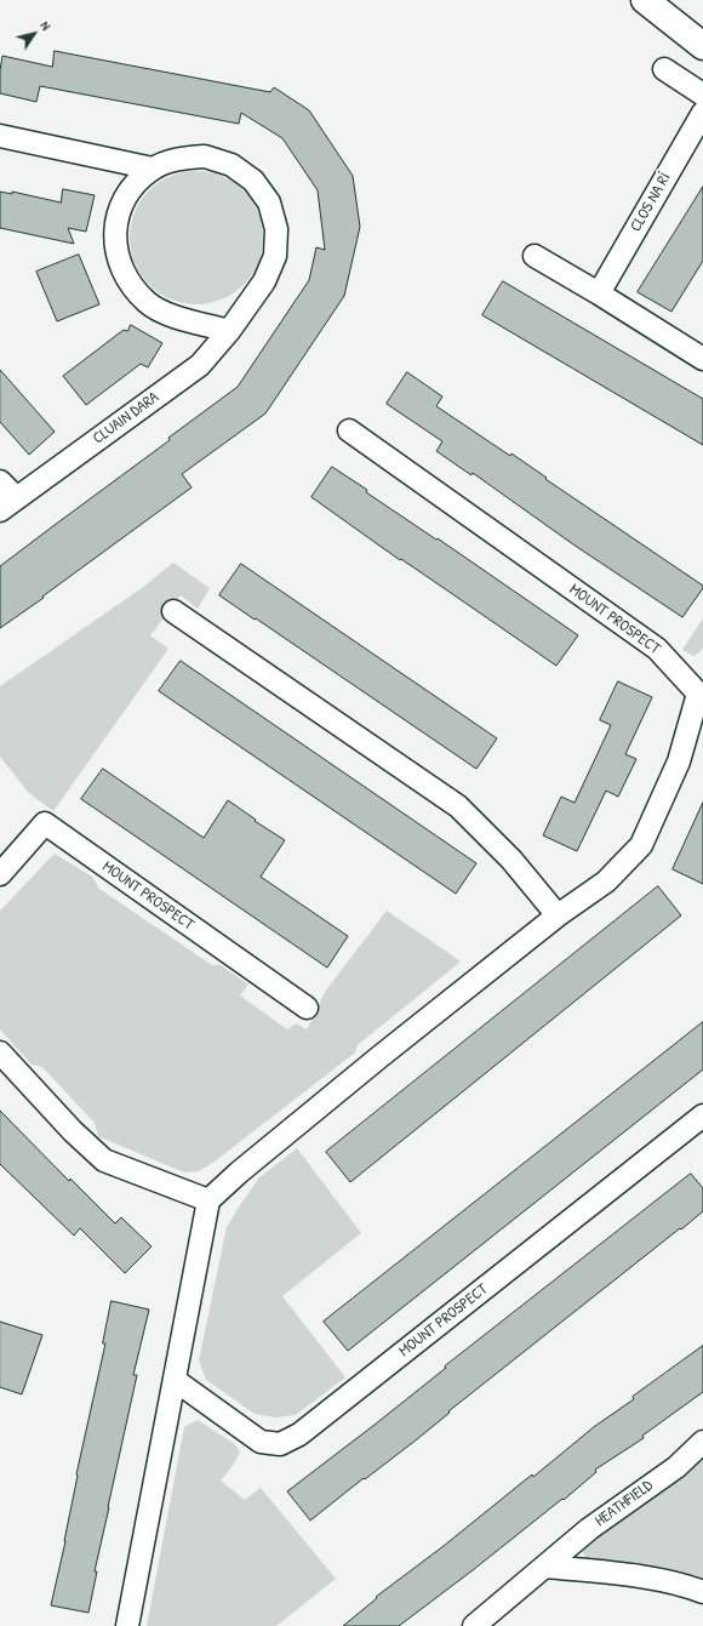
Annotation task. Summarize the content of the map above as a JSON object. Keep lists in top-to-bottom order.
{
  "streets": {
    "street": [
      "CLOS NA RÍ",
      "CLUAIN DARA",
      "MOUNT PROSPECT",
      "HEATHFIELD"
    ]
  },
  "north": "top right"
}
